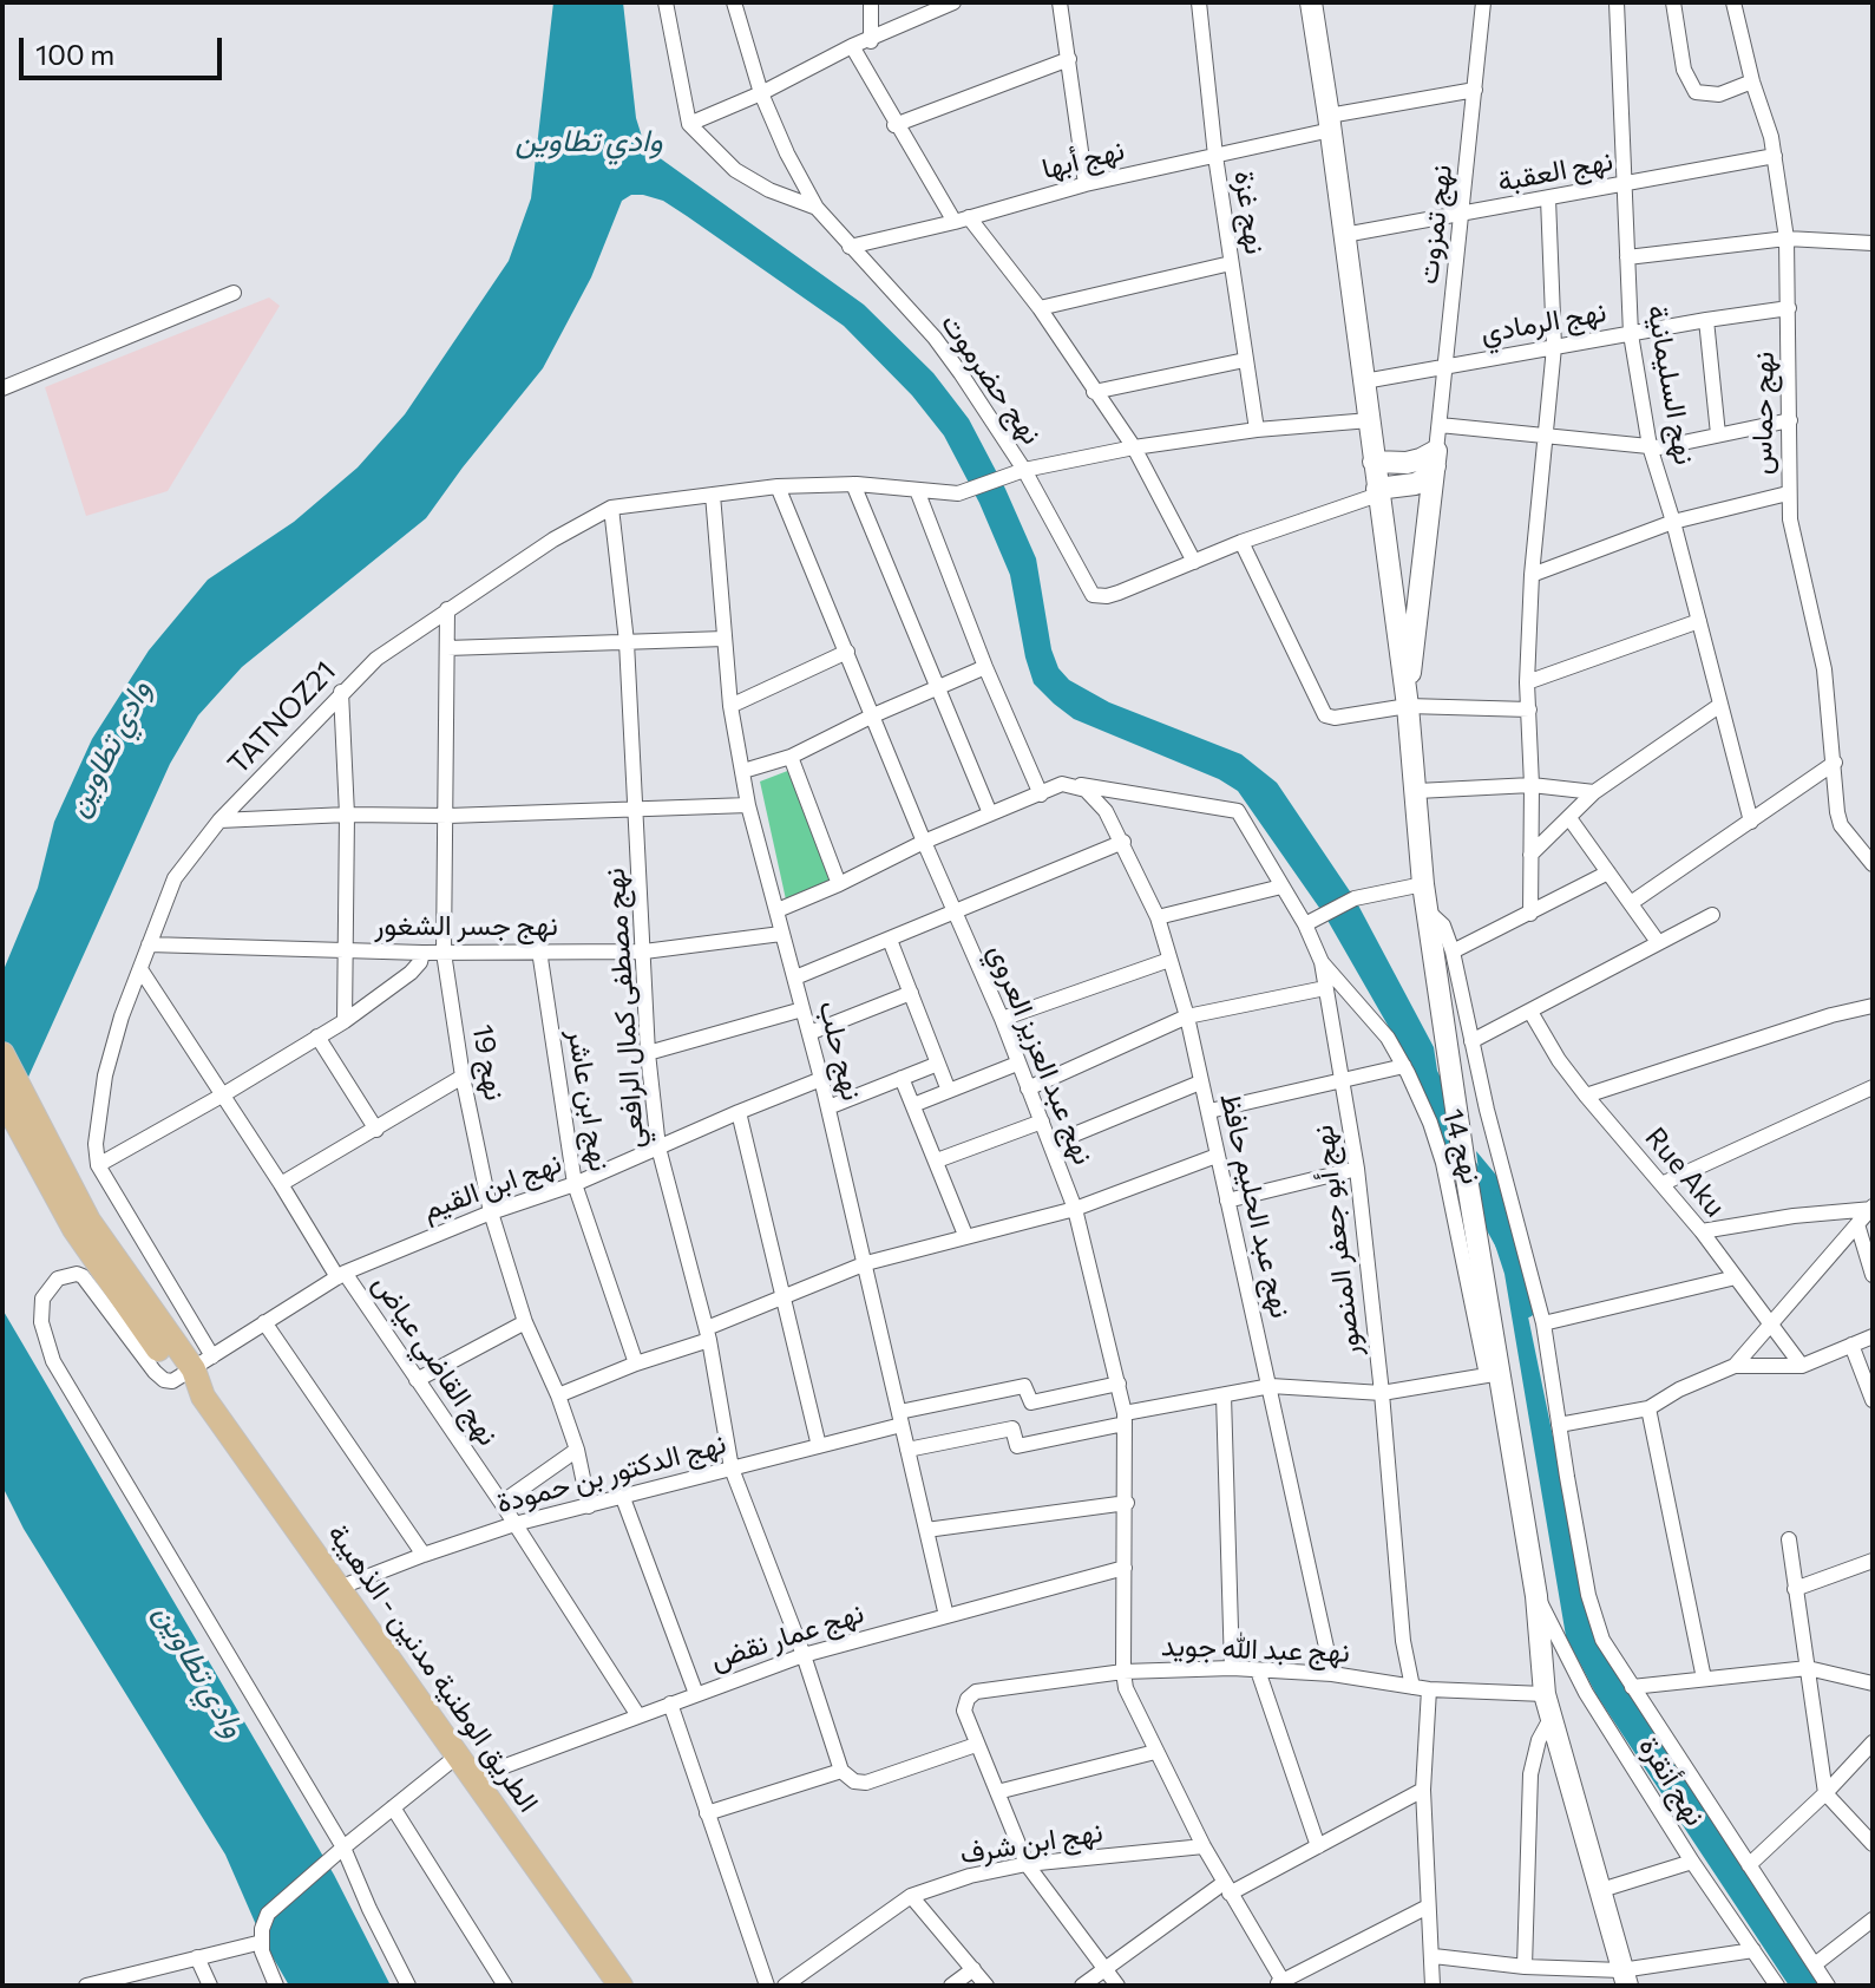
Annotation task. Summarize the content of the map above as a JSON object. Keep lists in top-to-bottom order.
{
  "streets": {
    "main road": ["الطريق الوطنية مدنين - الذهيبة"],
    "street": [
      "نهج أبها",
      "نهج العقبة",
      "نهج غزة",
      "نهج تمزوت",
      "نهج الرمادي",
      "نهج حضرموت",
      "نهج السليمانية",
      "نهج حماس",
      "TATNOZ21",
      "نهج جسر الشغور",
      "نهج مصطفى كمال الرافعي",
      "نهج حلب",
      "نهج عبد العزيز العروي",
      "نهج 19",
      "نهج ابن عاشر",
      "نهج 14",
      "Rue Aku",
      "نهج ابن القيم",
      "نهج عبد الحليم حافظ",
      "نهج أبو جعفر المنصور",
      "نهج القاضي عياض",
      "نهج الدكتور بن حمودة",
      "نهج عمار نقض",
      "نهج عبد الله جويد",
      "نهج أنقرة",
      "نهج ابن شرف"
    ]
  },
  "crossings": [
    ["نهج أبها", "نهج غزة"],
    ["نهج أبها", "نهج تمزوت"],
    ["نهج أبها", "نهج حضرموت"],
    ["نهج العقبة", "نهج تمزوت"],
    ["نهج العقبة", "نهج السليمانية"],
    ["نهج العقبة", "نهج حماس"],
    ["نهج تمزوت", "نهج الرمادي"],
    ["نهج الرمادي", "نهج السليمانية"],
    ["نهج الرمادي", "نهج حماس"],
    ["نهج حضرموت", "TATNOZ21"],
    ["TATNOZ21", "نهج جسر الشغور"],
    ["TATNOZ21", "نهج مصطفى كمال الرافعي"],
    ["TATNOZ21", "نهج حلب"],
    ["TATNOZ21", "نهج عبد العزيز العروي"],
    ["TATNOZ21", "نهج 19"],
    ["نهج جسر الشغور", "نهج مصطفى كمال الرافعي"],
    ["نهج جسر الشغور", "نهج حلب"],
    ["نهج جسر الشغور", "نهج 19"],
    ["نهج جسر الشغور", "نهج ابن عاشر"],
    ["نهج مصطفى كمال الرافعي", "نهج ابن القيم"],
    ["نهج مصطفى كمال الرافعي", "نهج الدكتور بن حمودة"],
    ["نهج مصطفى كمال الرافعي", "نهج عمار نقض"],
    ["نهج حلب", "نهج ابن القيم"],
    ["نهج حلب", "نهج الدكتور بن حمودة"],
    ["نهج حلب", "نهج عمار نقض"],
    ["نهج عبد العزيز العروي", "نهج الدكتور بن حمودة"],
    ["نهج عبد العزيز العروي", "نهج عمار نقض"],
    ["نهج عبد العزيز العروي", "نهج عبد الله جويد"],
    ["نهج عبد العزيز العروي", "نهج ابن شرف"],
    ["نهج 19", "نهج ابن القيم"],
    ["نهج 19", "نهج الدكتور بن حمودة"],
    ["نهج ابن عاشر", "نهج ابن القيم"],
    ["نهج 14", "نهج أبو جعفر المنصور"],
    ["نهج ابن القيم", "نهج القاضي عياض"],
    ["نهج ابن القيم", "الطريق الوطنية مدنين - الذهيبة"],
    ["نهج عبد الحليم حافظ", "نهج أبو جعفر المنصور"],
    ["نهج عبد الحليم حافظ", "نهج عبد الله جويد"],
    ["نهج أبو جعفر المنصور", "نهج عبد الله جويد"],
    ["نهج القاضي عياض", "نهج الدكتور بن حمودة"],
    ["نهج القاضي عياض", "نهج عمار نقض"],
    ["نهج الدكتور بن حمودة", "الطريق الوطنية مدنين - الذهيبة"],
    ["نهج عمار نقض", "الطريق الوطنية مدنين - الذهيبة"]
  ],
  "water": ["وادي تطاوين"],
  "scale_bar": "100 m"
}
